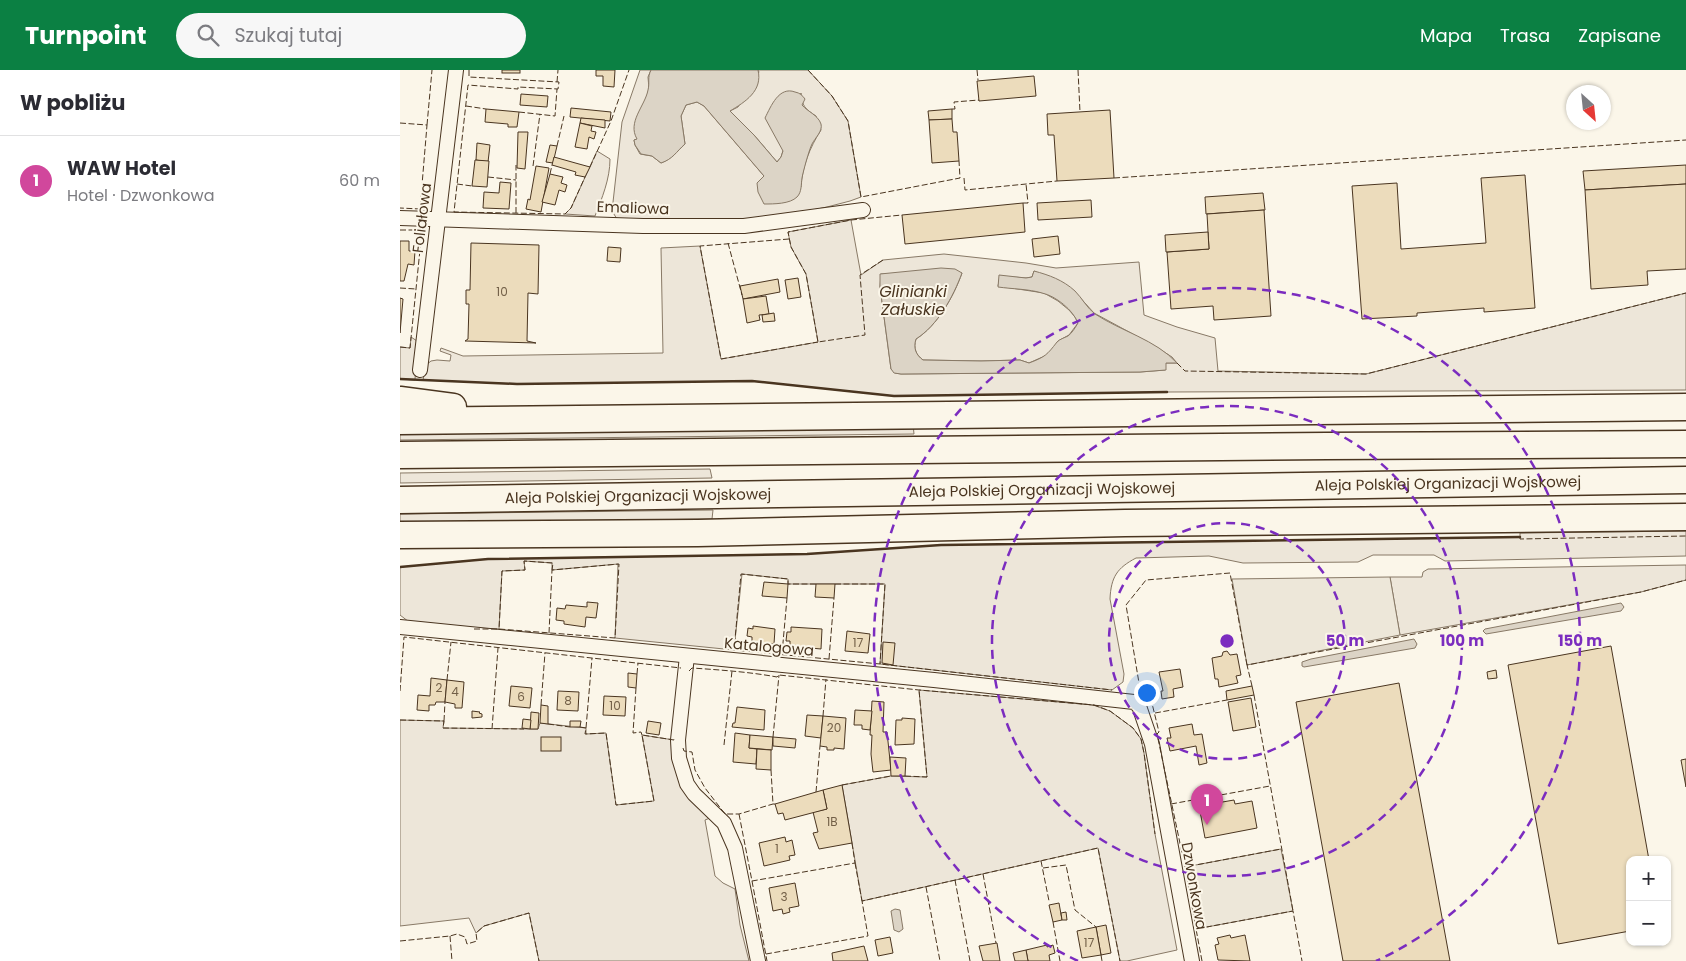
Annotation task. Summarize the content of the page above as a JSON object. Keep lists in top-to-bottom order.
{
  "streets": {
    "highway": ["Aleja Polskiej Organizacji Wojskowej"],
    "street": [
      "Emaliowa",
      "Foliałowa",
      "Katalogowa",
      "Dzwonkowa"
    ]
  },
  "crossings": [
    ["Emaliowa", "Foliałowa"],
    ["Katalogowa", "Dzwonkowa"]
  ],
  "water": ["Glinianki Załuskie"],
  "house_numbers": [
    "10",
    "17",
    "2",
    "4",
    "6",
    "8",
    "10",
    "20",
    "1B",
    "1",
    "3",
    "17"
  ],
  "north": "bottom right",
  "page": {
    "header": "Turnpoint",
    "search": "Szukaj tutaj",
    "nav": ["Mapa", "Trasa", "Zapisane"],
    "heading": "W pobliżu",
    "list": [
      {
        "mark": "1",
        "name": "WAW Hotel",
        "note": "Hotel · Dzwonkowa",
        "value": "60 m"
      }
    ],
    "pins": "1",
    "map_buttons": ["+", "−"]
  },
  "rings": ["50 m", "100 m", "150 m"]
}
